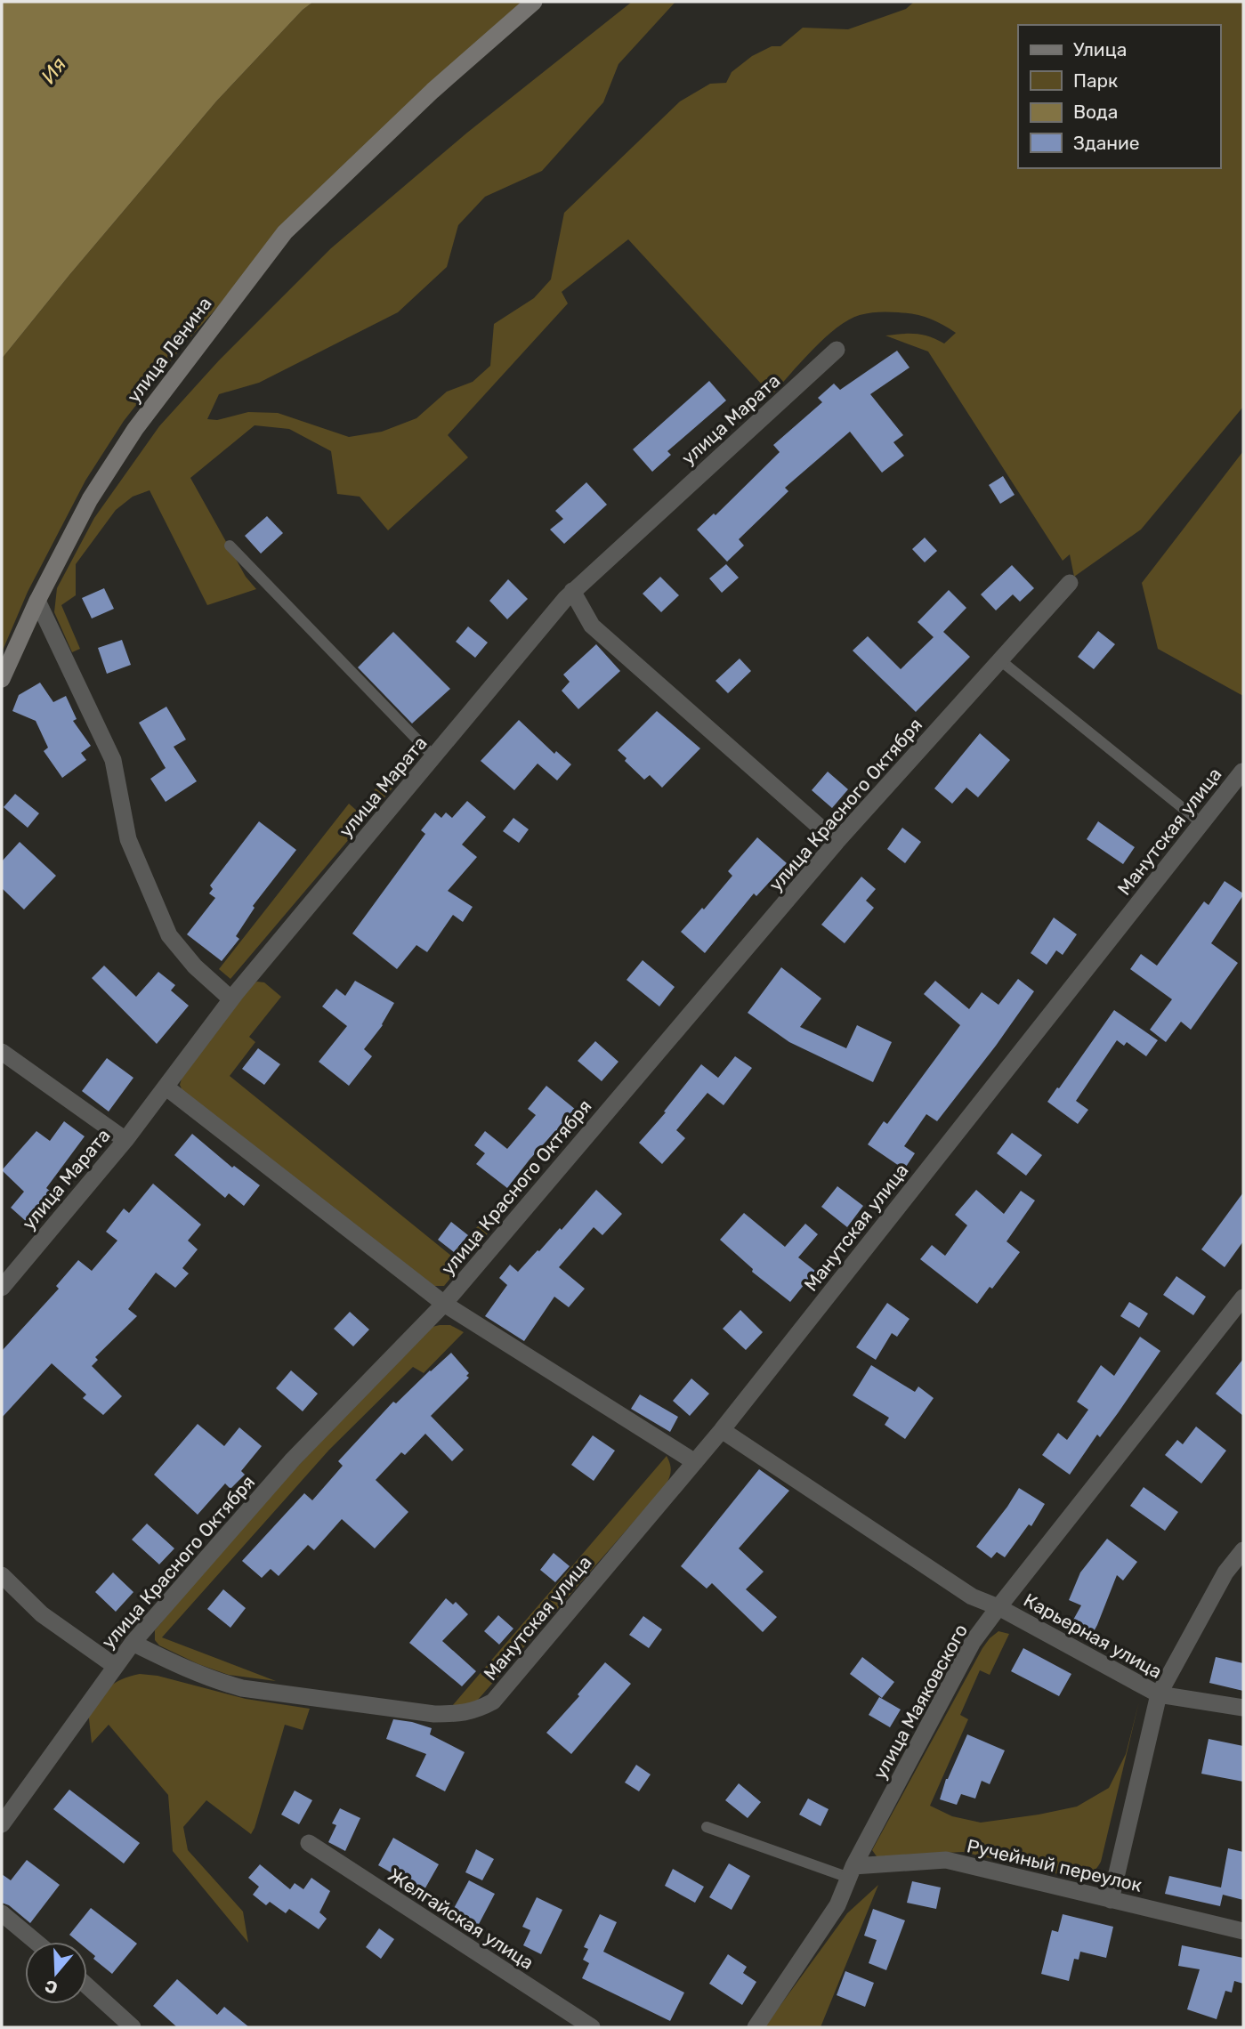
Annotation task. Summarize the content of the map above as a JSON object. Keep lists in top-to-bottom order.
{
  "streets": {
    "main road": ["улица Ленина"],
    "street": [
      "улица Марата",
      "улица Красного Октября",
      "Манутская улица",
      "Карьерная улица",
      "улица Маяковского",
      "Ручейный переулок",
      "Желгайская улица"
    ]
  },
  "crossings": [
    ["улица Красного Октября", "Манутская улица"],
    ["Манутская улица", "Карьерная улица"],
    ["Карьерная улица", "улица Маяковского"],
    ["улица Маяковского", "Ручейный переулок"]
  ],
  "water": ["Ия"],
  "legend": [
    "Улица",
    "Парк",
    "Вода",
    "Здание"
  ],
  "north": "bottom"
}
